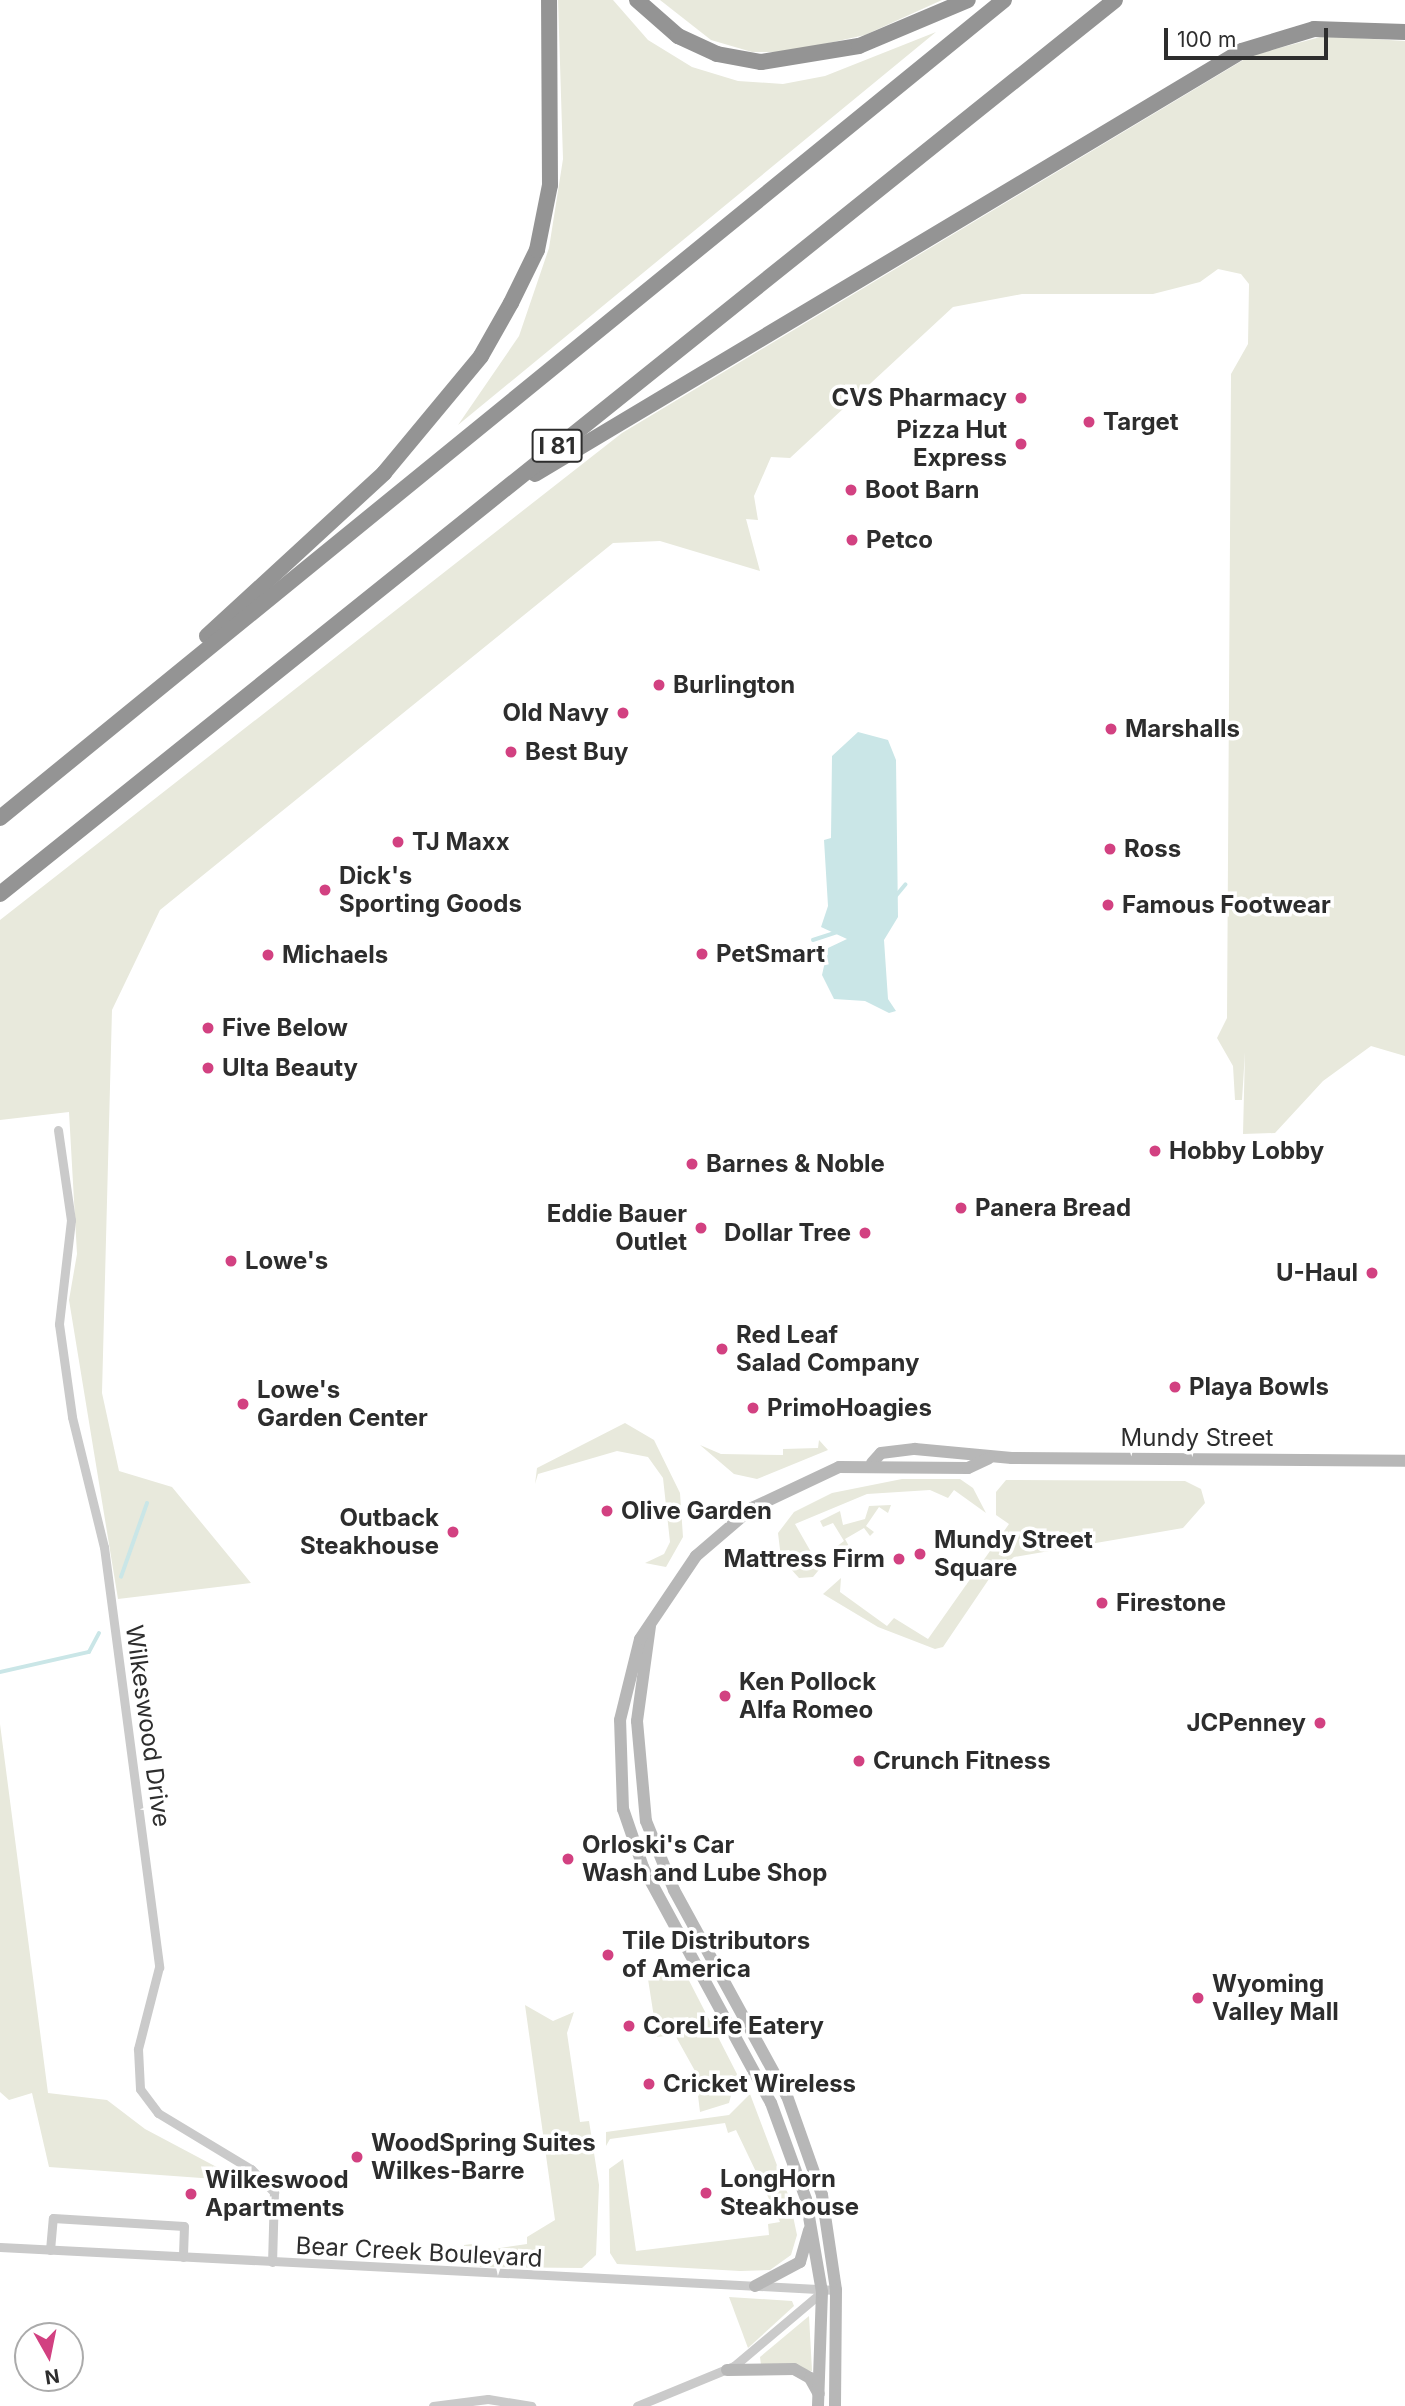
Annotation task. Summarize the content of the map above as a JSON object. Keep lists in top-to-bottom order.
{
  "streets": {
    "highway": ["I 81"],
    "main road": ["Mundy Street"],
    "street": ["Wilkeswood Drive", "Bear Creek Boulevard"]
  },
  "crossings": [
    ["Mundy Street", "Bear Creek Boulevard"],
    ["Wilkeswood Drive", "Bear Creek Boulevard"]
  ],
  "places": [
    "CVS Pharmacy",
    "Target",
    "Pizza Hut Express",
    "Boot Barn",
    "Petco",
    "Burlington",
    "Old Navy",
    "Marshalls",
    "Best Buy",
    "TJ Maxx",
    "Ross",
    "Dick's Sporting Goods",
    "Famous Footwear",
    "PetSmart",
    "Michaels",
    "Five Below",
    "Ulta Beauty",
    "Hobby Lobby",
    "Barnes & Noble",
    "Panera Bread",
    "Eddie Bauer Outlet",
    "Dollar Tree",
    "Lowe's",
    "U-Haul",
    "Red Leaf Salad Company",
    "Playa Bowls",
    "Lowe's Garden Center",
    "PrimoHoagies",
    "Olive Garden",
    "Outback Steakhouse",
    "Mundy Street Square",
    "Mattress Firm",
    "Firestone",
    "Ken Pollock Alfa Romeo",
    "JCPenney",
    "Crunch Fitness",
    "Orloski's Car Wash and Lube Shop",
    "Tile Distributors of America",
    "Wyoming Valley Mall",
    "CoreLife Eatery",
    "Cricket Wireless",
    "WoodSpring Suites Wilkes-Barre",
    "LongHorn Steakhouse",
    "Wilkeswood Apartments"
  ],
  "scale_bar": "100 m",
  "north": "bottom"
}
